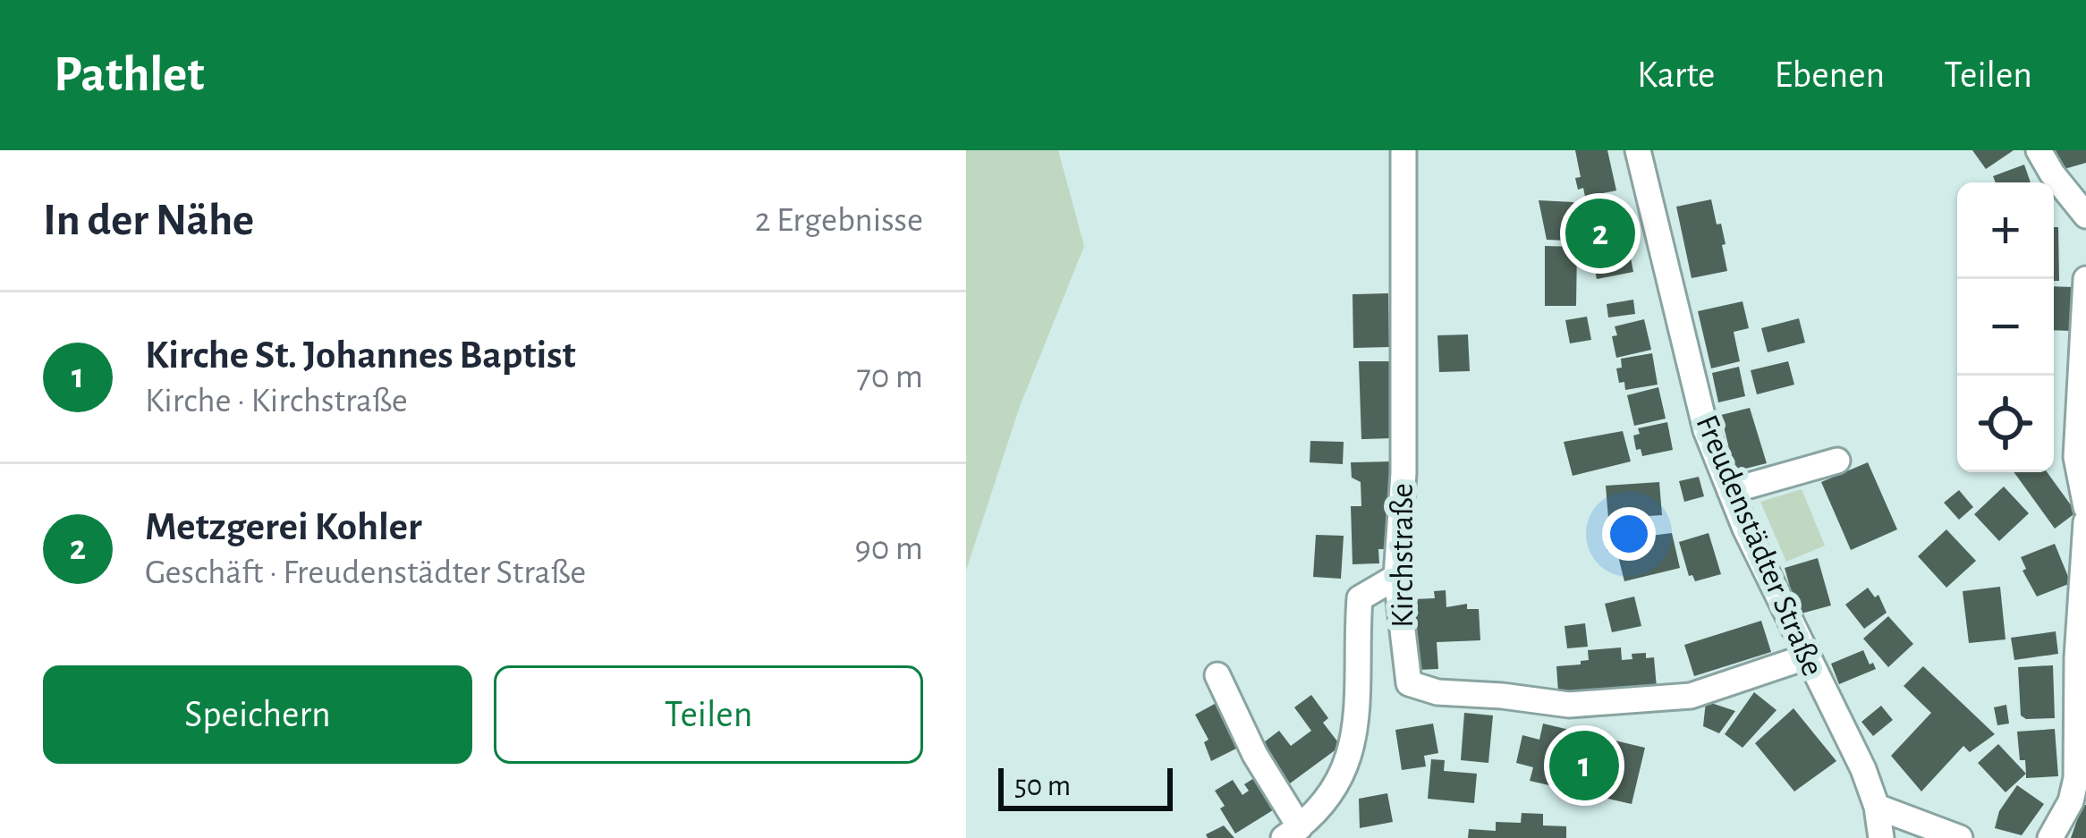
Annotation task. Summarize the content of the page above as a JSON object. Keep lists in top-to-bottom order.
{
  "streets": {
    "street": ["Freudenstädter Straße", "Kirchstraße"]
  },
  "crossings": [
    ["Freudenstädter Straße", "Kirchstraße"]
  ],
  "scale_bar": "50 m",
  "page": {
    "header": "Pathlet",
    "nav": ["Karte", "Ebenen", "Teilen"],
    "heading": ["In der Nähe", "2 Ergebnisse"],
    "map_buttons": ["+", "−"],
    "pins": ["2", "1"],
    "list": [
      {
        "mark": "1",
        "name": "Kirche St. Johannes Baptist",
        "note": "Kirche · Kirchstraße",
        "value": "70 m"
      },
      {
        "mark": "2",
        "name": "Metzgerei Kohler",
        "note": "Geschäft · Freudenstädter Straße",
        "value": "90 m"
      }
    ],
    "buttons": ["Speichern", "Teilen"],
    "scale": "50 m"
  }
}
